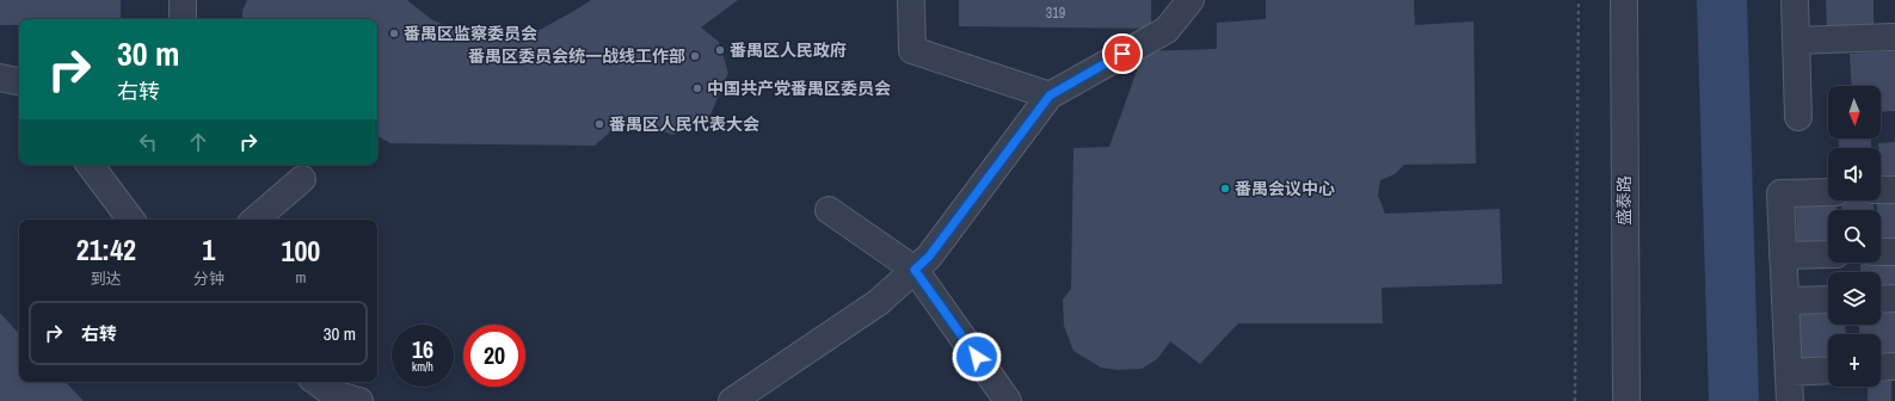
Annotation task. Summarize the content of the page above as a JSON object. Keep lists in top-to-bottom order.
{
  "streets": {
    "street": ["盛泰路"]
  },
  "places": [
    "番禺区监察委员会",
    "番禺区人民政府",
    "番禺区委员会统一战线工作部",
    "中国共产党番禺区委员会",
    "番禺区人民代表大会",
    "番禺会议中心"
  ],
  "house_numbers": ["319"],
  "north": "bottom",
  "page": {
    "turn": ["30 m", "右转"],
    "map_buttons": "+",
    "eta": [
      "21:42",
      "到达",
      "1",
      "分钟",
      "100",
      "m"
    ],
    "list": [
      {
        "name": "右转",
        "value": "30 m"
      }
    ],
    "speed": "16 km/h",
    "limit": "20"
  }
}
